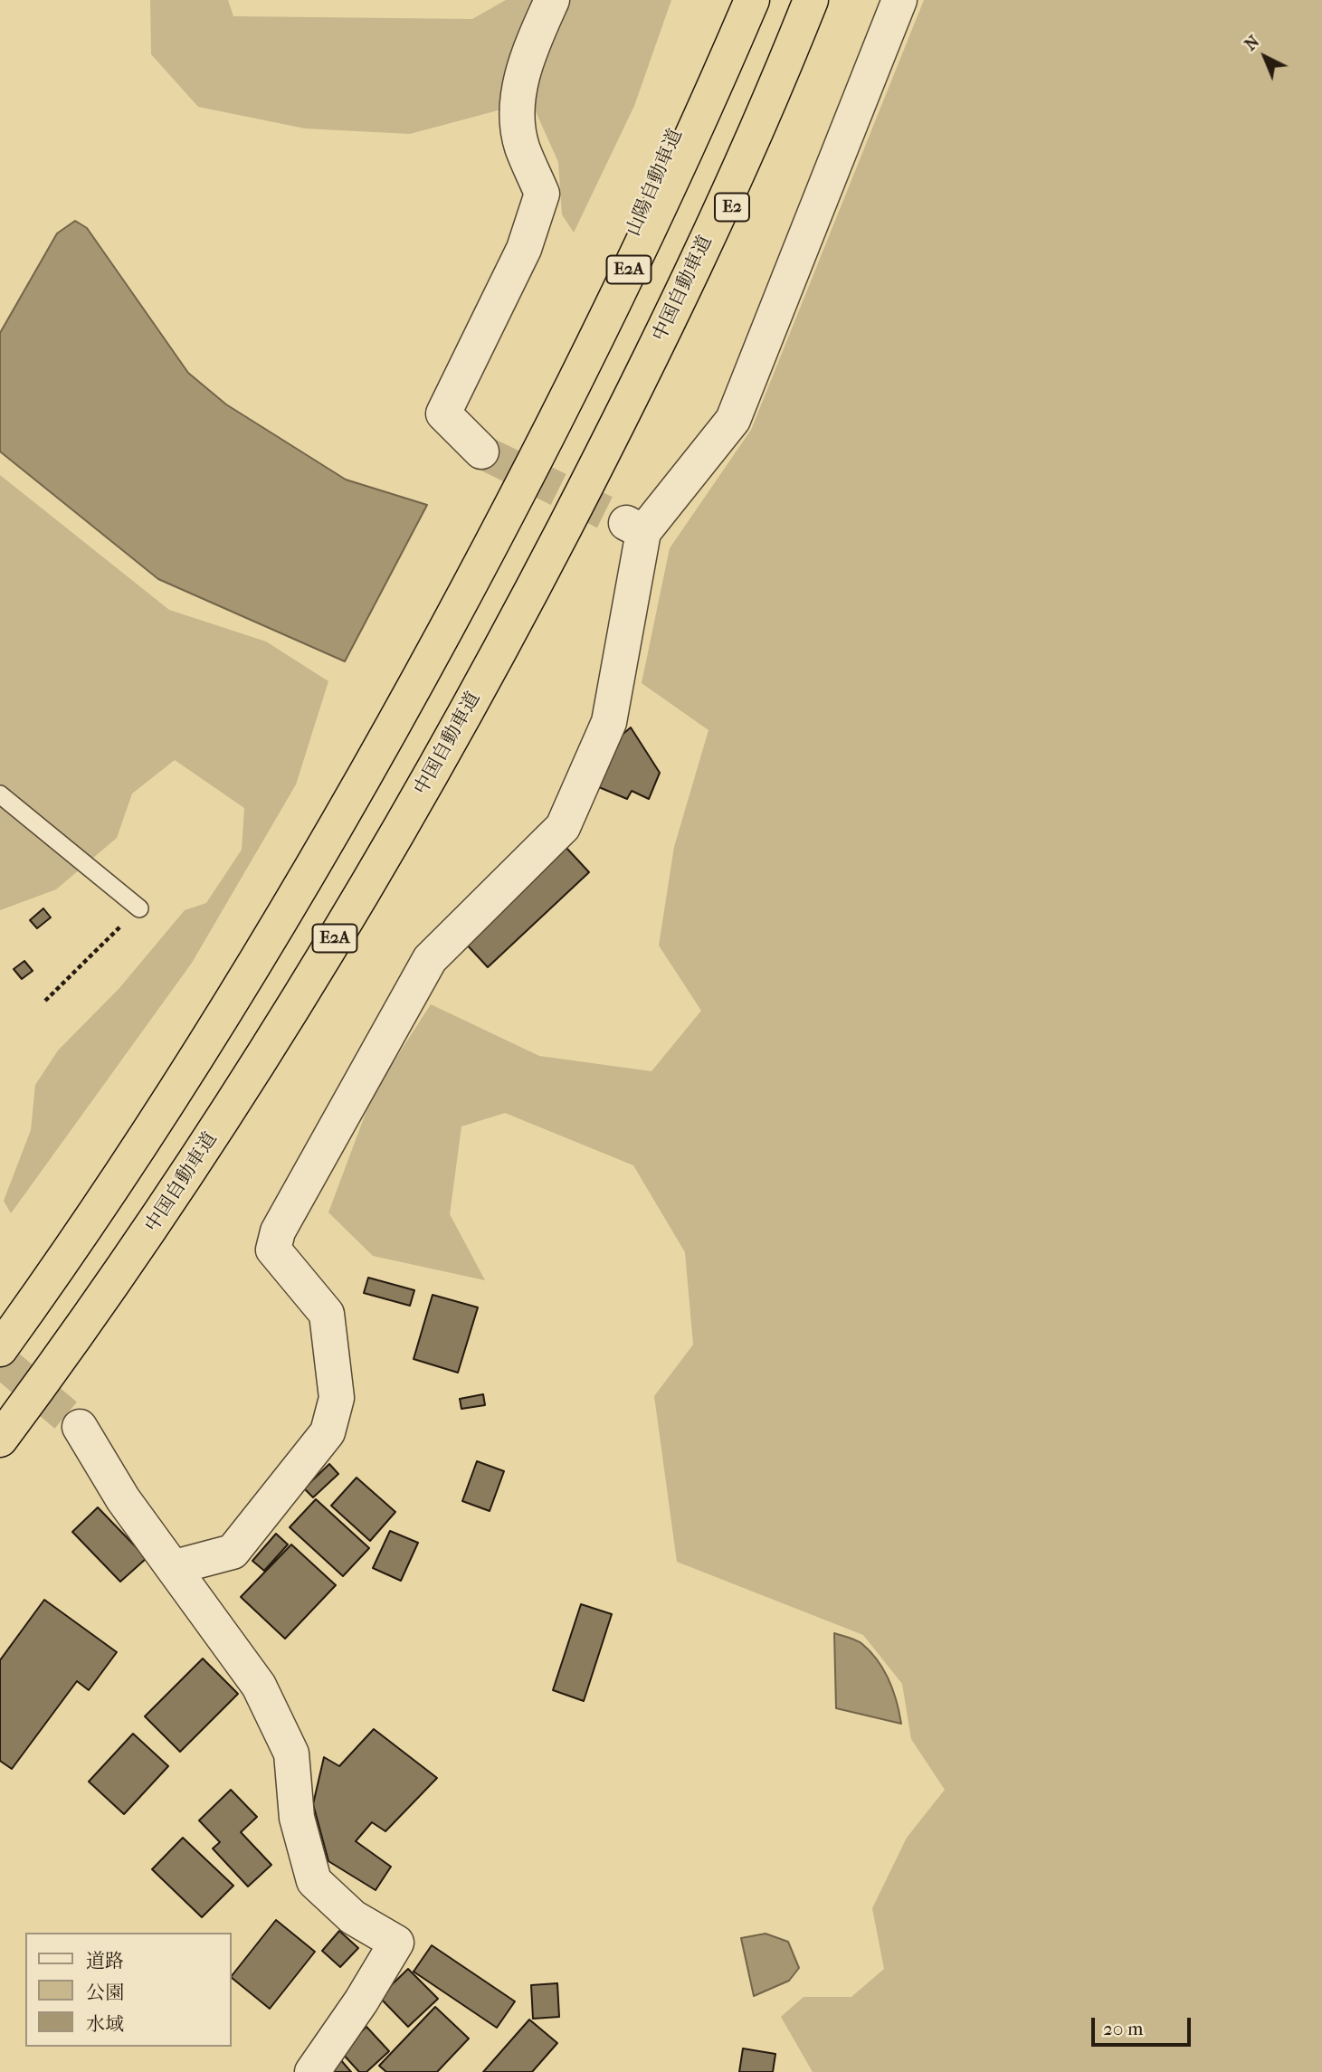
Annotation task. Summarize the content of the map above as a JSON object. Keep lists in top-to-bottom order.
{
  "streets": {
    "highway": [
      "山陽自動車道",
      "E2",
      "E2A",
      "中国自動車道"
    ]
  },
  "crossings": [
    ["山陽自動車道", "E2A"],
    ["E2", "中国自動車道"]
  ],
  "legend": ["道路", "公園", "水域"],
  "scale_bar": "20 m",
  "north": "top left"
}
